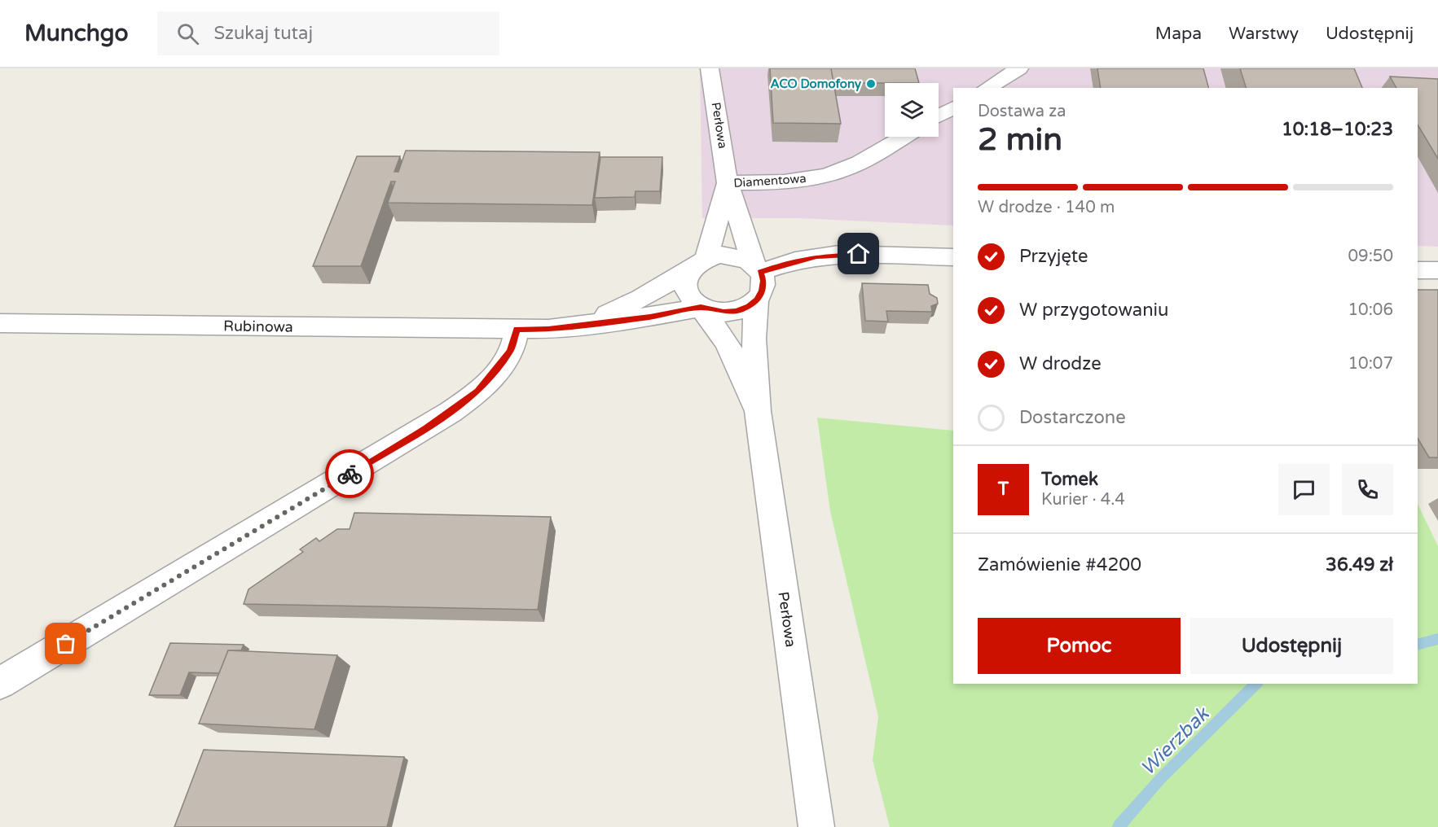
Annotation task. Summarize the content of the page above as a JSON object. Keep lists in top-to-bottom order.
{
  "streets": {
    "street": ["Perłowa", "Diamentowa", "Rubinowa"]
  },
  "crossings": [
    ["Perłowa", "Diamentowa"]
  ],
  "water": ["Wierzbak"],
  "places": ["ACO Domofony"],
  "page": {
    "header": "Munchgo",
    "search": "Szukaj tutaj",
    "nav": ["Mapa", "Warstwy", "Udostępnij"],
    "heading": ["2 min", "Dostawa za", "10:18–10:23"],
    "panel": [
      "Tomek",
      "Kurier · 4.4",
      "Zamówienie #4200",
      "36.49 zł"
    ],
    "bar": "W drodze · 140 m",
    "list": [
      ["Przyjęte", "09:50"],
      ["W przygotowaniu", "10:06"],
      ["W drodze", "10:07"],
      "Dostarczone"
    ],
    "round": "T",
    "buttons": ["Pomoc", "Udostępnij"]
  }
}
